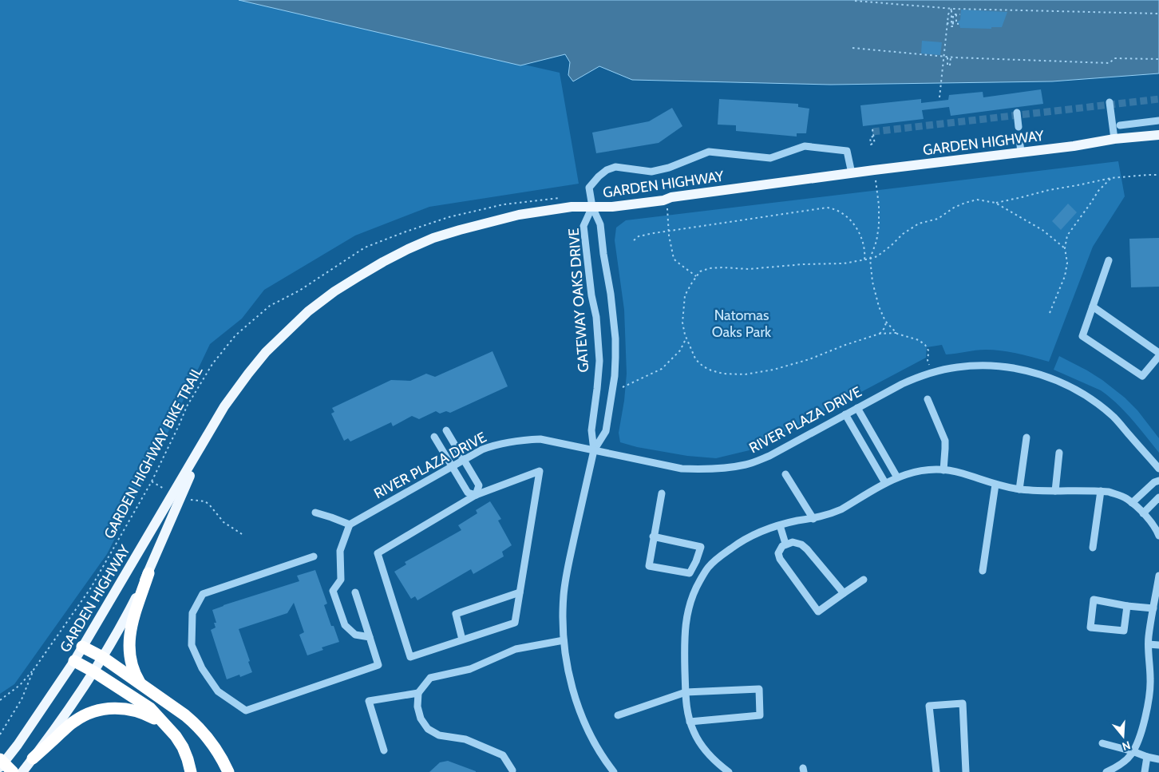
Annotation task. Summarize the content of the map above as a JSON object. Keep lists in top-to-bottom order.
{
  "streets": {
    "main road": ["GARDEN HIGHWAY"],
    "street": ["GATEWAY OAKS DRIVE", "RIVER PLAZA DRIVE"],
    "path": ["GARDEN HIGHWAY BIKE TRAIL"]
  },
  "crossings": [
    ["GARDEN HIGHWAY", "GATEWAY OAKS DRIVE"],
    ["GATEWAY OAKS DRIVE", "RIVER PLAZA DRIVE"]
  ],
  "parks": ["Natomas Oaks Park"],
  "north": "bottom"
}
